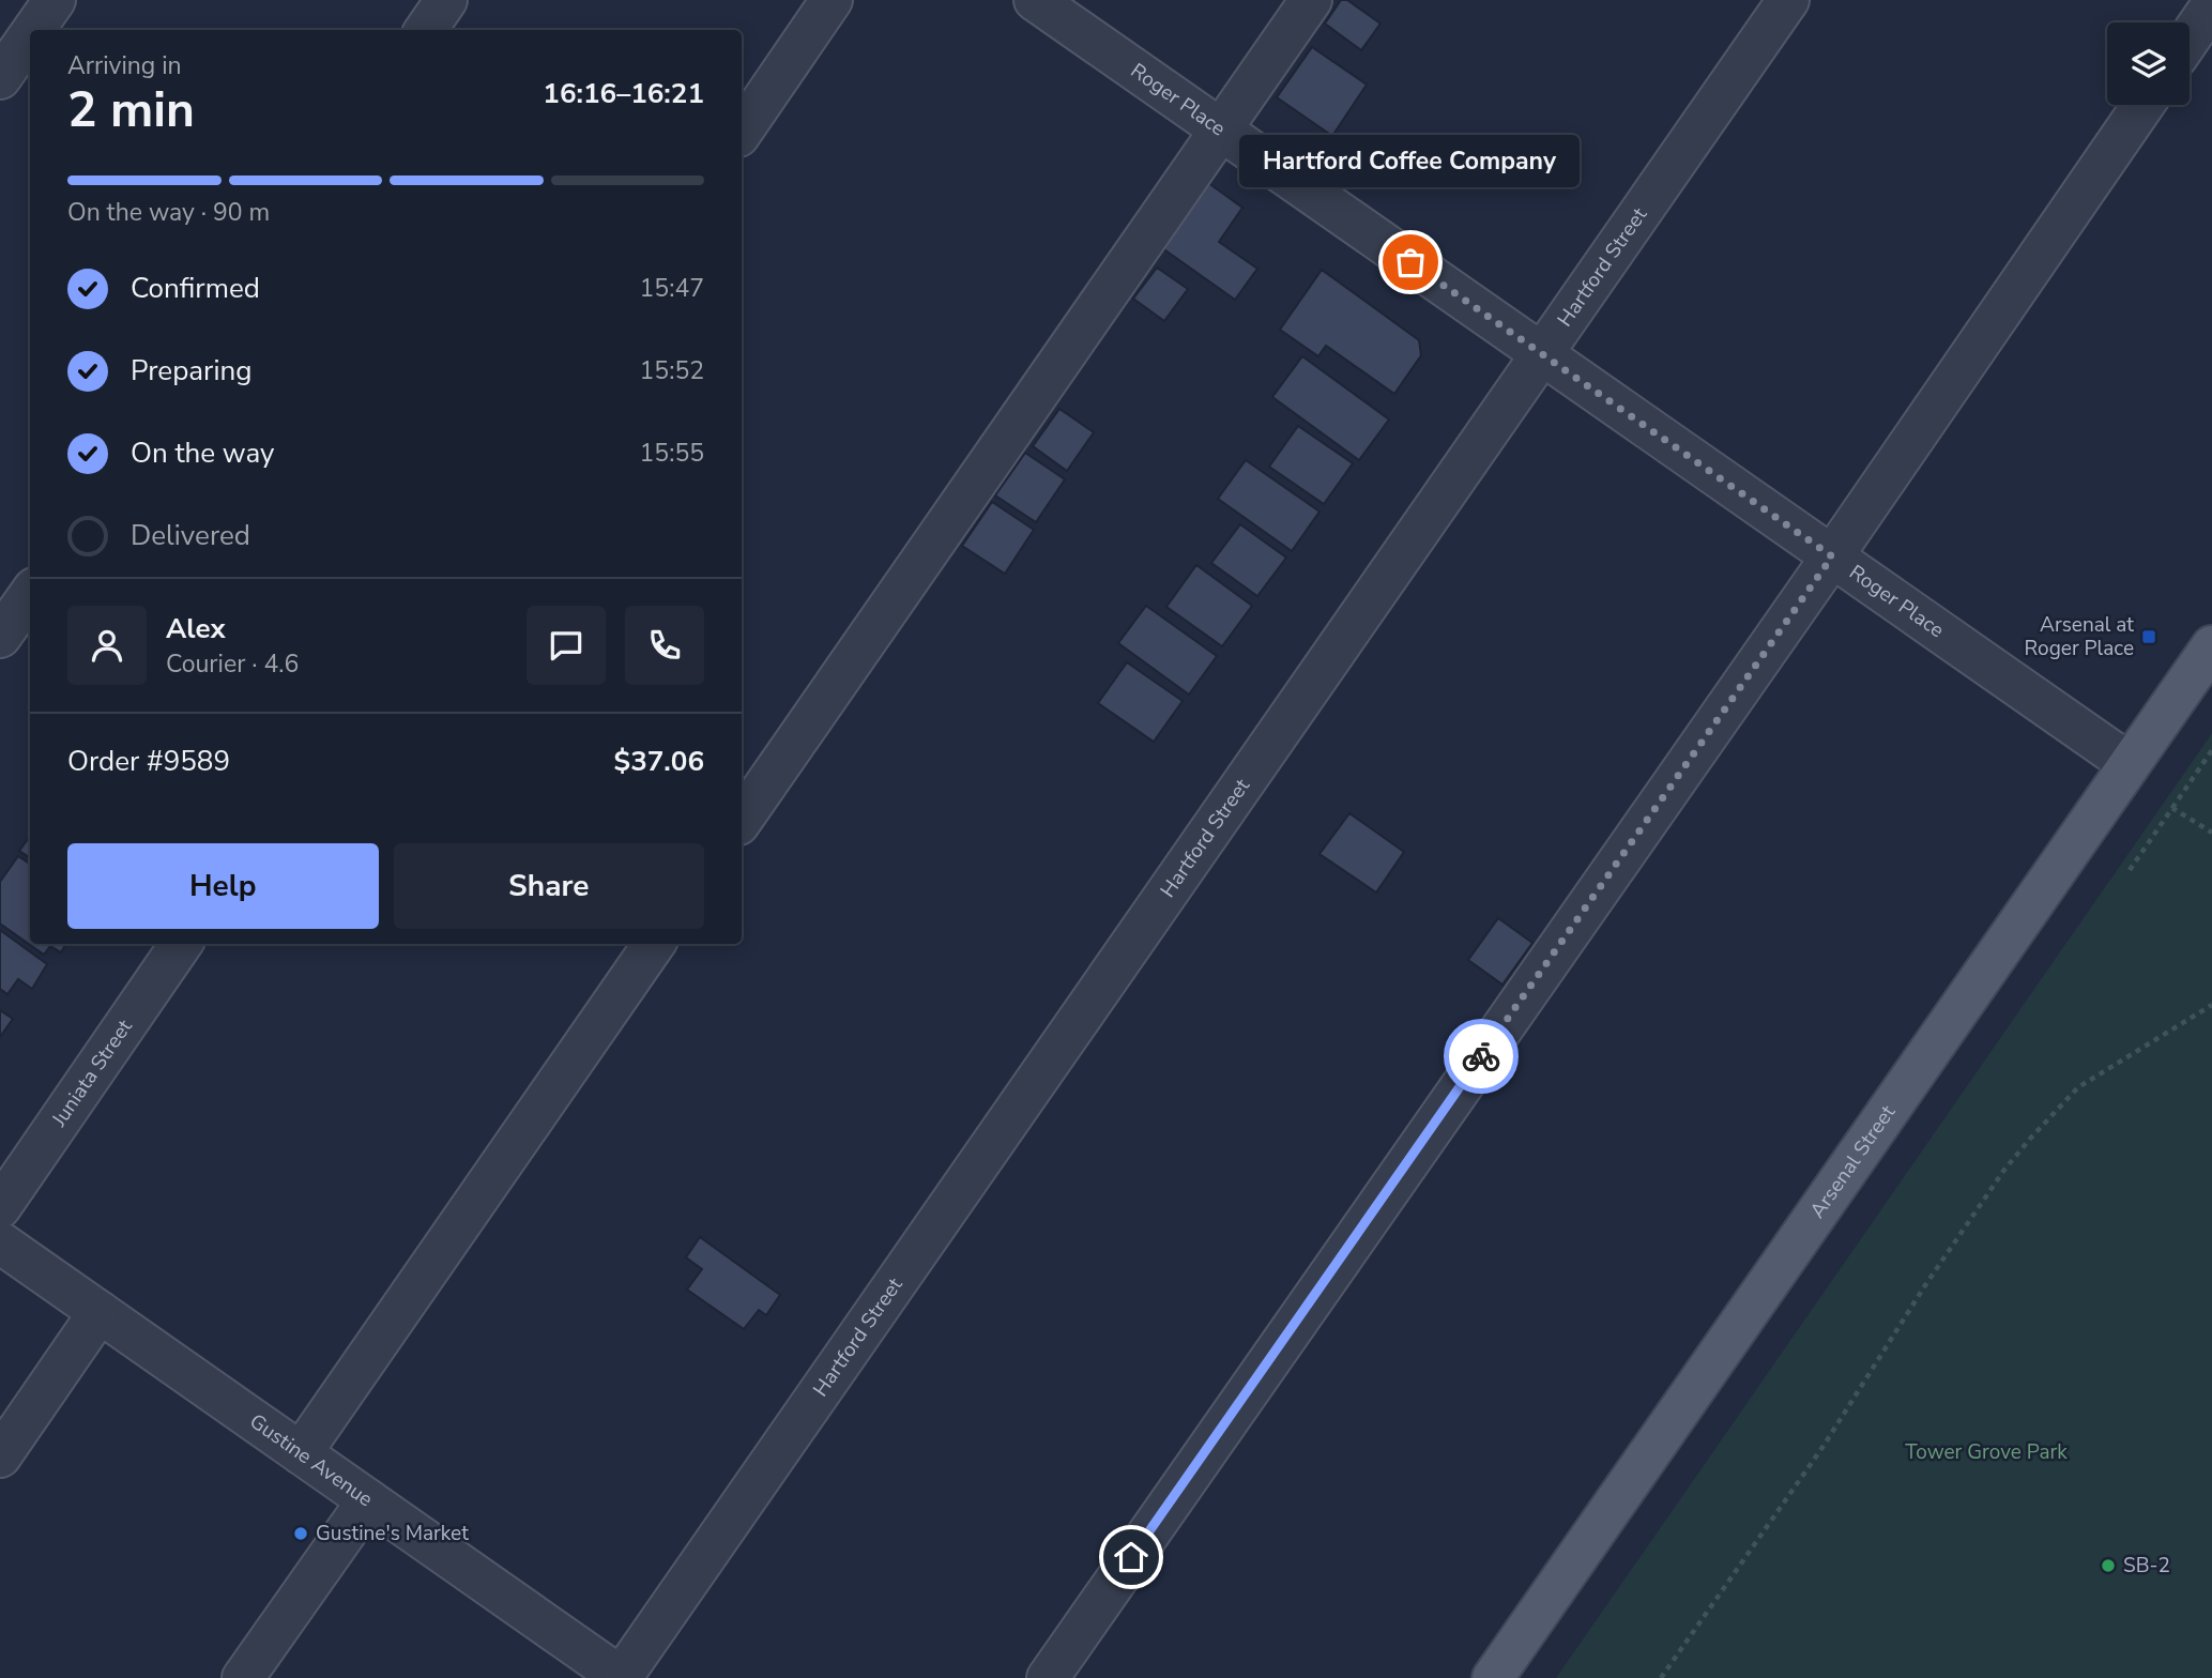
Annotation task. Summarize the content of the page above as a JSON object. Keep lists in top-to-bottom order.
{
  "streets": {
    "main road": ["Arsenal Street"],
    "street": [
      "Roger Place",
      "Hartford Street",
      "Juniata Street",
      "Gustine Avenue"
    ]
  },
  "crossings": [
    ["Roger Place", "Hartford Street"],
    ["Roger Place", "Arsenal Street"],
    ["Hartford Street", "Gustine Avenue"]
  ],
  "parks": ["Tower Grove Park"],
  "places": {
    "other": ["Hartford Coffee Company", "Gustine's Market", "SB-2"],
    "transit": ["Arsenal at Roger Place"]
  },
  "page": {
    "heading": ["2 min", "Arriving in", "16:16–16:21"],
    "panel": [
      "Alex",
      "Courier · 4.6",
      "Order #9589",
      "$37.06"
    ],
    "bubble": "Hartford Coffee Company",
    "bar": "On the way · 90 m",
    "list": [
      ["Confirmed", "15:47"],
      ["Preparing", "15:52"],
      ["On the way", "15:55"],
      "Delivered"
    ],
    "buttons": ["Help", "Share"]
  }
}
